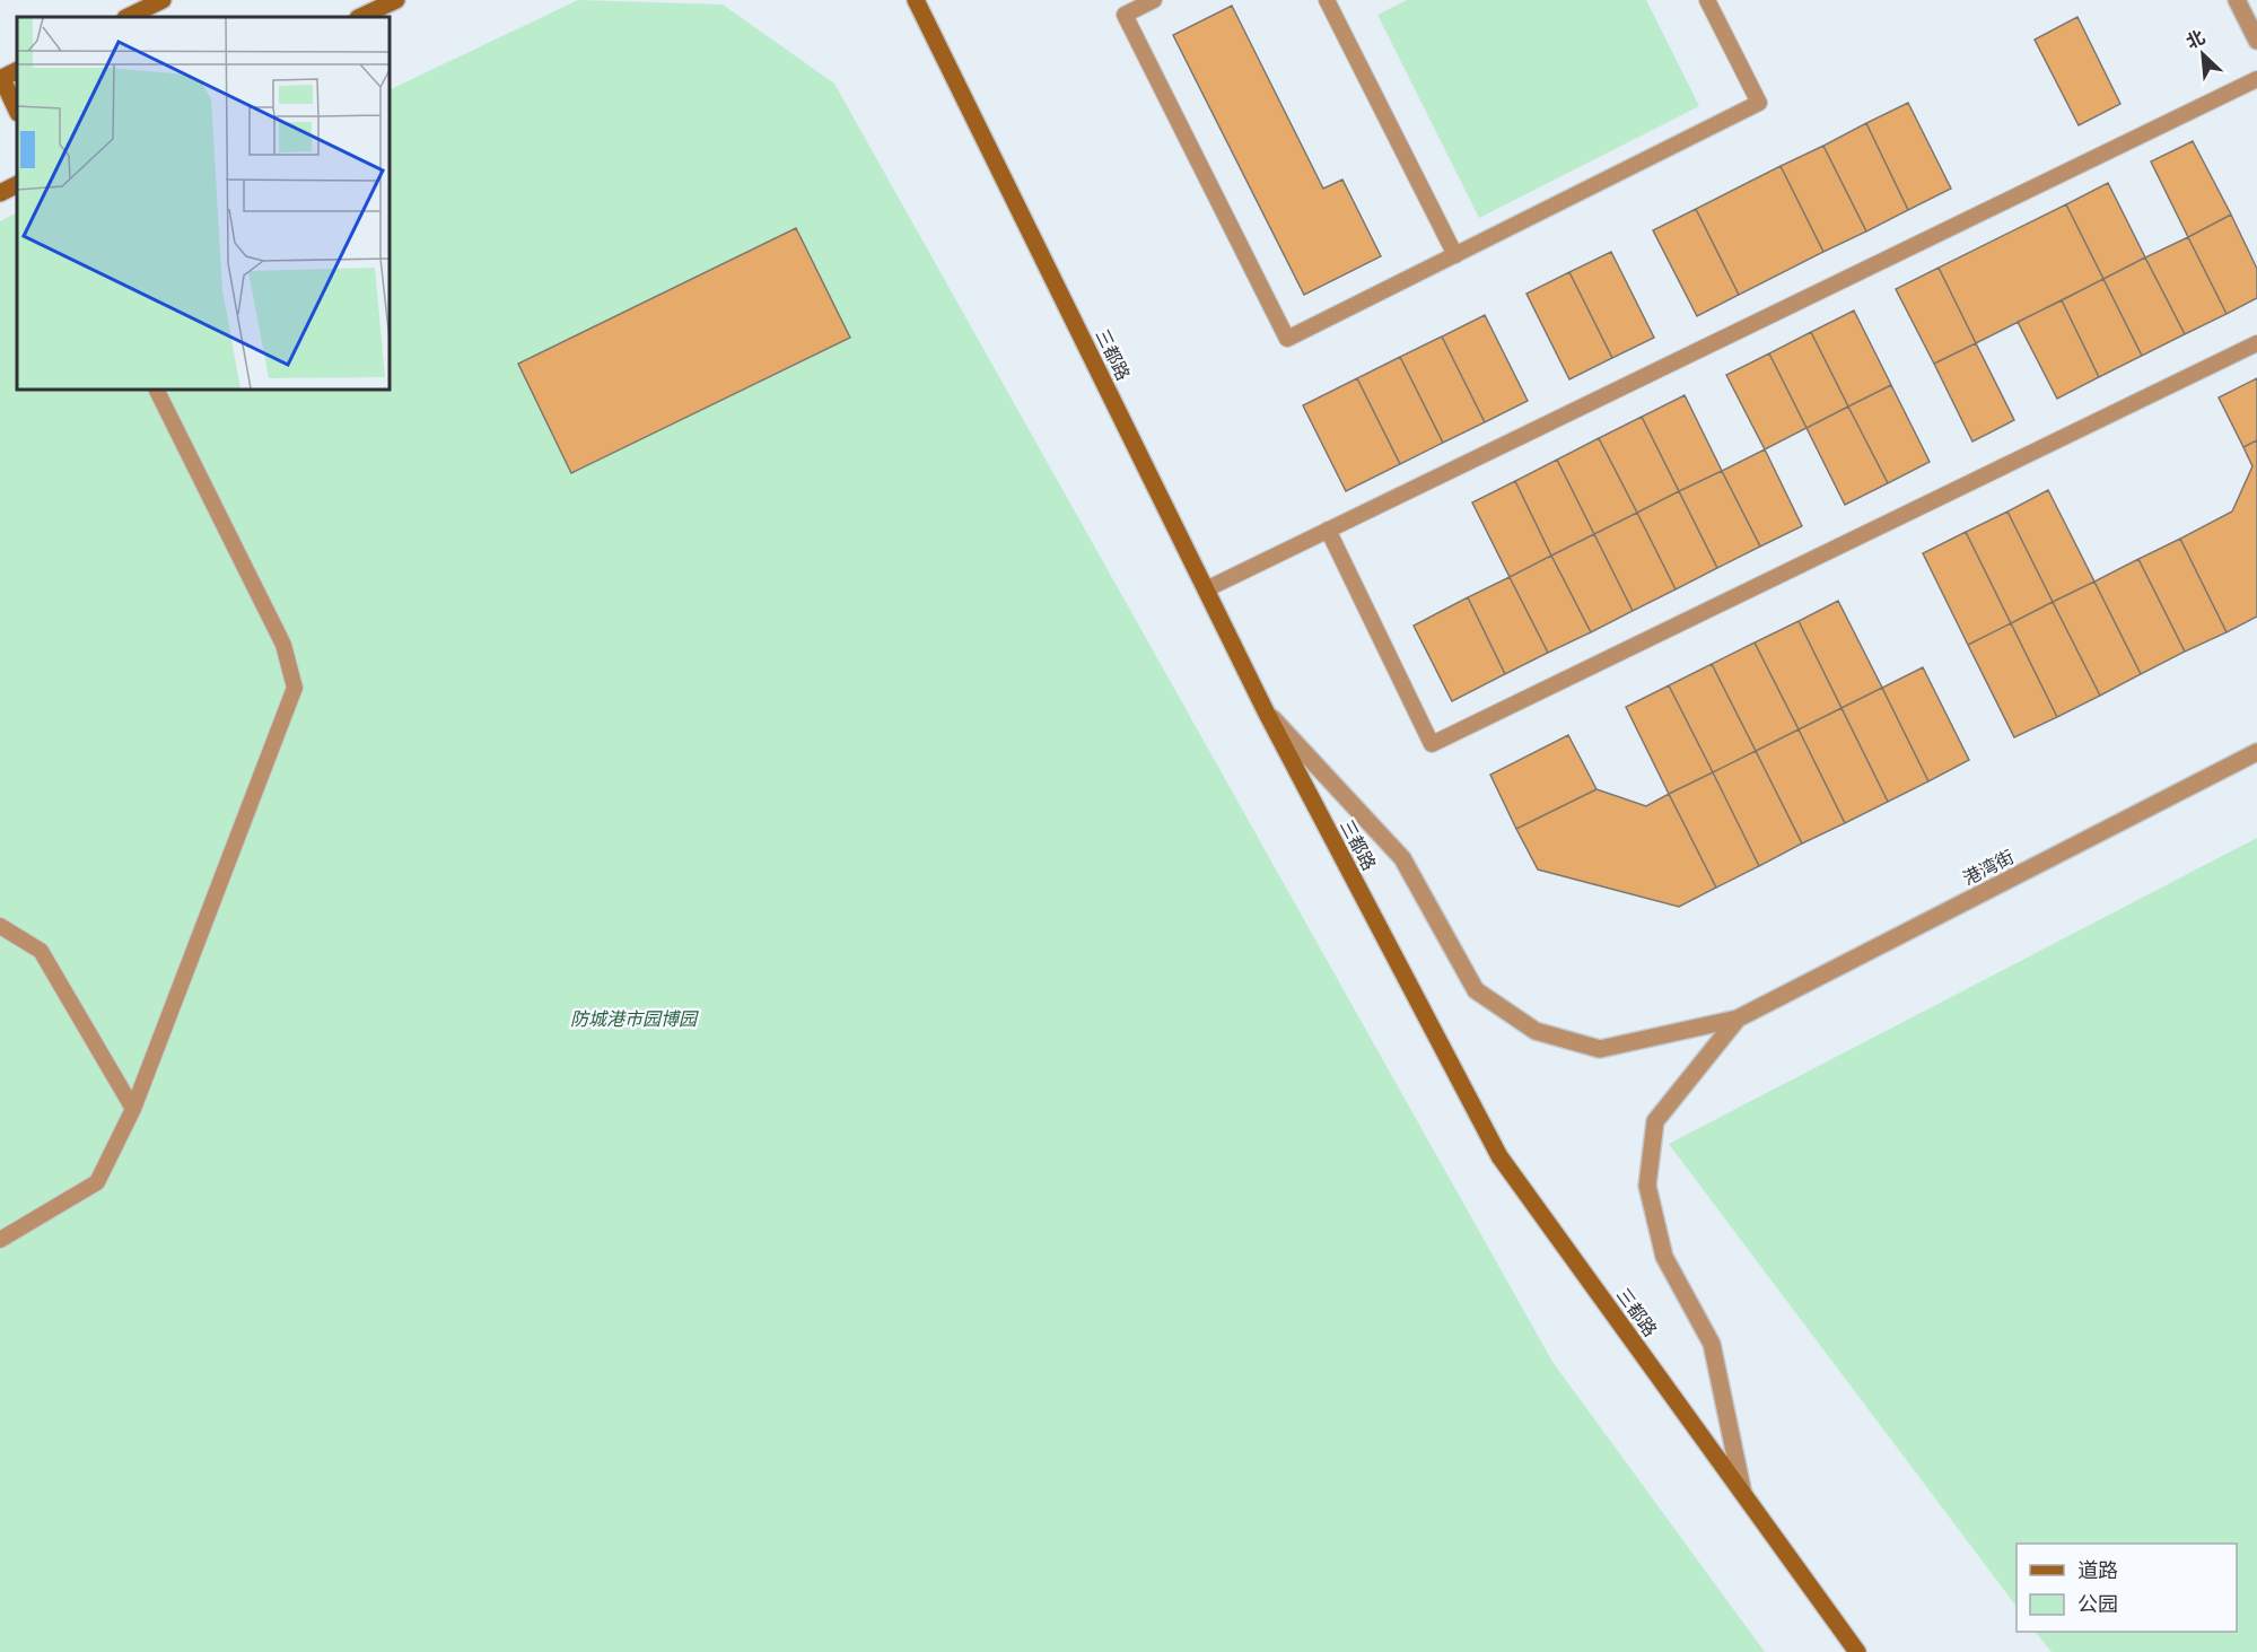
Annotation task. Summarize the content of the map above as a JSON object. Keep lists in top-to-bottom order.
{
  "streets": {
    "main road": ["三都路"],
    "street": ["港湾街"]
  },
  "parks": ["防城港市园博园"],
  "legend": ["道路", "公园"],
  "north": "top left"
}
